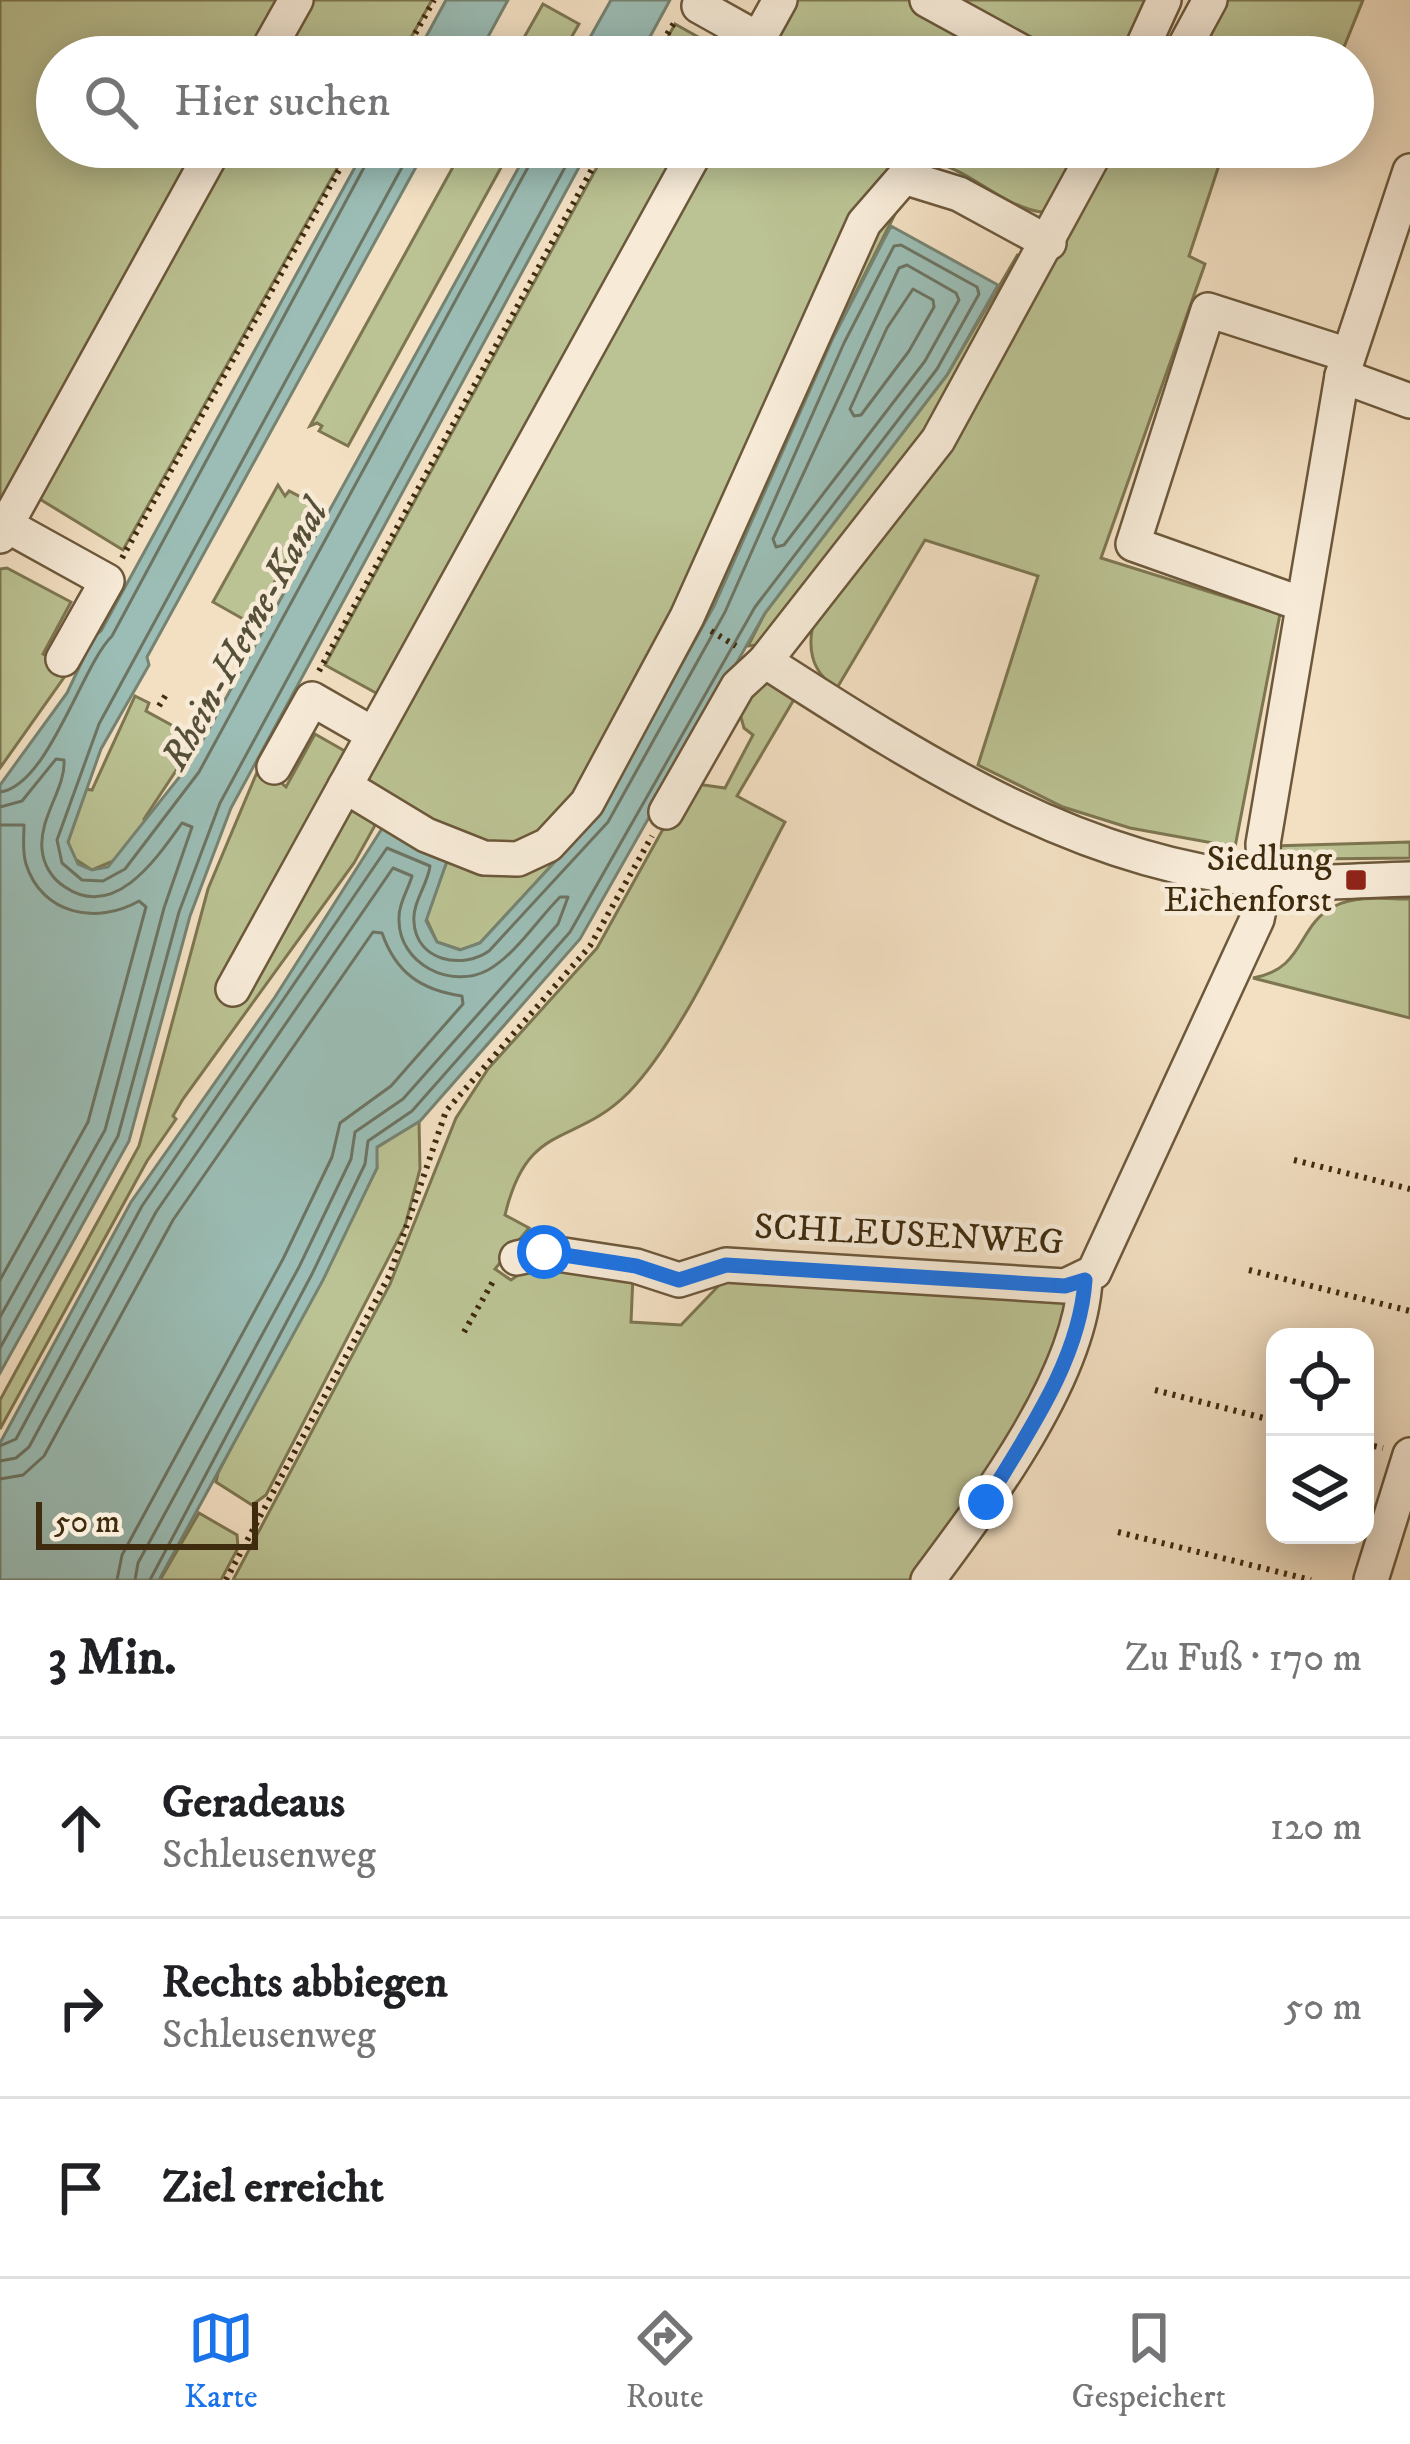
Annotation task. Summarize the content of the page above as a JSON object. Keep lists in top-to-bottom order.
{
  "streets": {
    "street": ["SCHLEUSENWEG"]
  },
  "water": ["Rhein-Herne-Kanal"],
  "places": {
    "transit": ["Siedlung Eichenforst"]
  },
  "scale_bar": "50 m",
  "page": {
    "search": "Hier suchen",
    "scale": "50 m",
    "heading": ["3 Min.", "Zu Fuß · 170 m"],
    "list": [
      ["Geradeaus", "Schleusenweg", "120 m"],
      ["Rechts abbiegen", "Schleusenweg", "50 m"],
      "Ziel erreicht"
    ],
    "nav": ["Karte", "Route", "Gespeichert"]
  }
}
